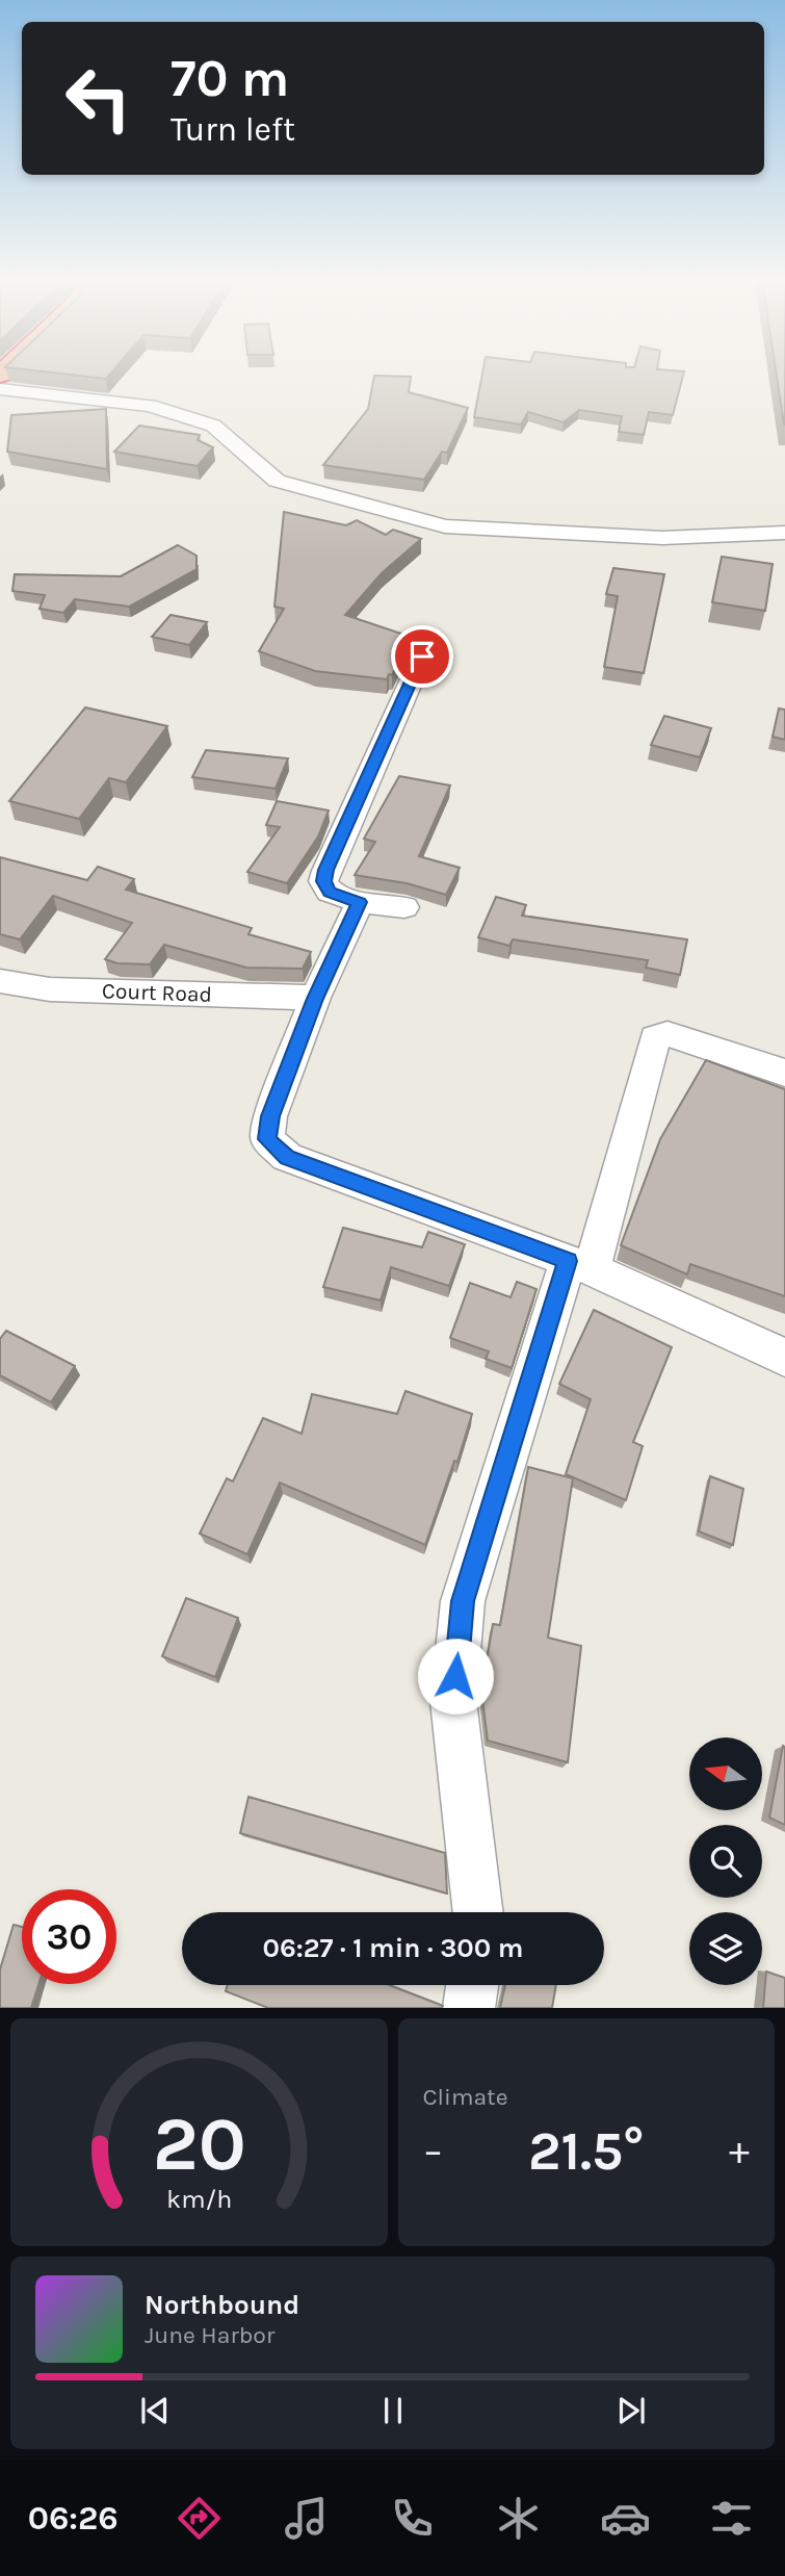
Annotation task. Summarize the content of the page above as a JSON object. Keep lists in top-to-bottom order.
{
  "streets": {
    "street": ["Court Road"]
  },
  "north": "left",
  "page": {
    "turn": ["70 m", "Turn left"],
    "limit": "30",
    "trip": "06:27 · 1 min · 300 m",
    "tile": "Climate",
    "heat": ["−", "21.5°", "+"],
    "song": ["Northbound", "June Harbor"],
    "tabs": "06:26",
    "gauge": ["20", "km/h"]
  }
}
